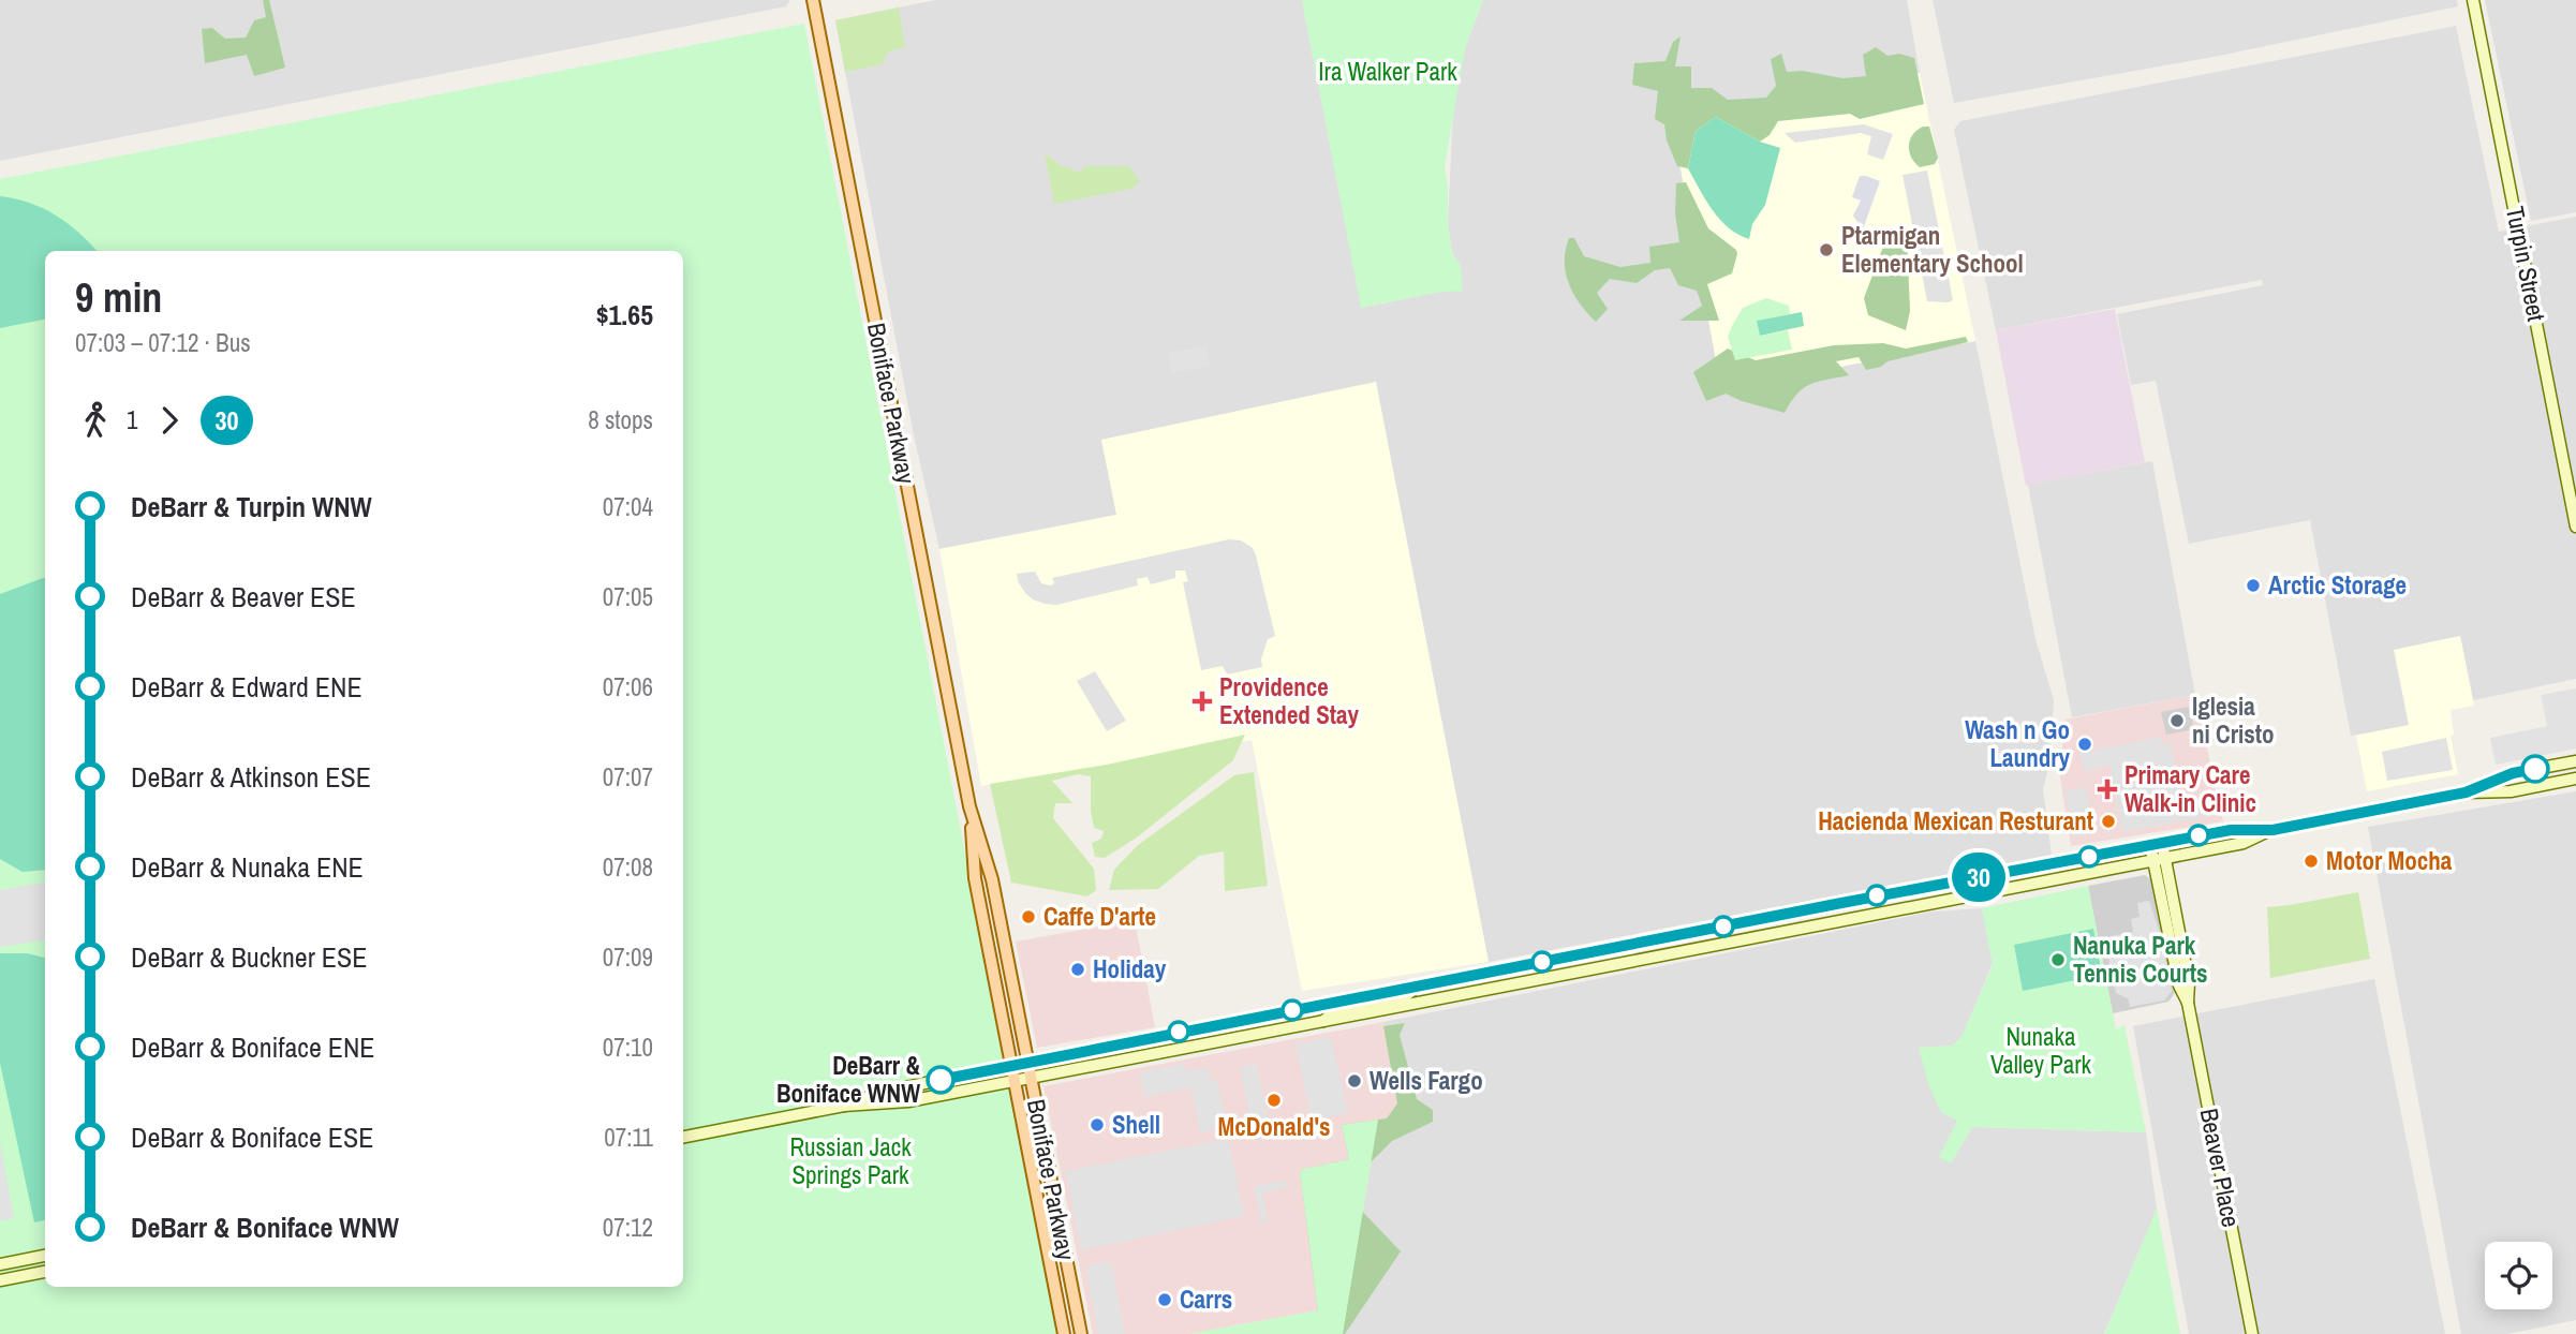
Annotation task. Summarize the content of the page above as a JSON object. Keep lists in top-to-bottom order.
{
  "streets": {
    "main road": ["Turpin Street", "Boniface Parkway", "Beaver Place"]
  },
  "parks": ["Ira Walker Park", "Nunaka Valley Park", "Russian Jack Springs Park"],
  "places": {
    "other": [
      "Ptarmigan Elementary School",
      "Arctic Storage",
      "Iglesia ni Cristo",
      "Wash n Go Laundry",
      "Hacienda Mexican Resturant",
      "Motor Mocha",
      "Caffe D'arte",
      "Nanuka Park Tennis Courts",
      "Holiday",
      "DeBarr & Boniface WNW",
      "Wells Fargo",
      "McDonald's",
      "Shell",
      "Carrs"
    ],
    "health": ["Providence Extended Stay", "Primary Care Walk-in Clinic"]
  },
  "lines": ["bus line 30"],
  "page": {
    "on_map": "30",
    "heading": ["9 min", "07:03 – 07:12 · Bus", "$1.65"],
    "legs": ["1", "30", "8 stops"],
    "list": [
      {
        "name": "DeBarr & Turpin WNW",
        "value": "07:04"
      },
      {
        "name": "DeBarr & Beaver ESE",
        "value": "07:05"
      },
      {
        "name": "DeBarr & Edward ENE",
        "value": "07:06"
      },
      {
        "name": "DeBarr & Atkinson ESE",
        "value": "07:07"
      },
      {
        "name": "DeBarr & Nunaka ENE",
        "value": "07:08"
      },
      {
        "name": "DeBarr & Buckner ESE",
        "value": "07:09"
      },
      {
        "name": "DeBarr & Boniface ENE",
        "value": "07:10"
      },
      {
        "name": "DeBarr & Boniface ESE",
        "value": "07:11"
      },
      {
        "name": "DeBarr & Boniface WNW",
        "value": "07:12"
      }
    ]
  }
}
